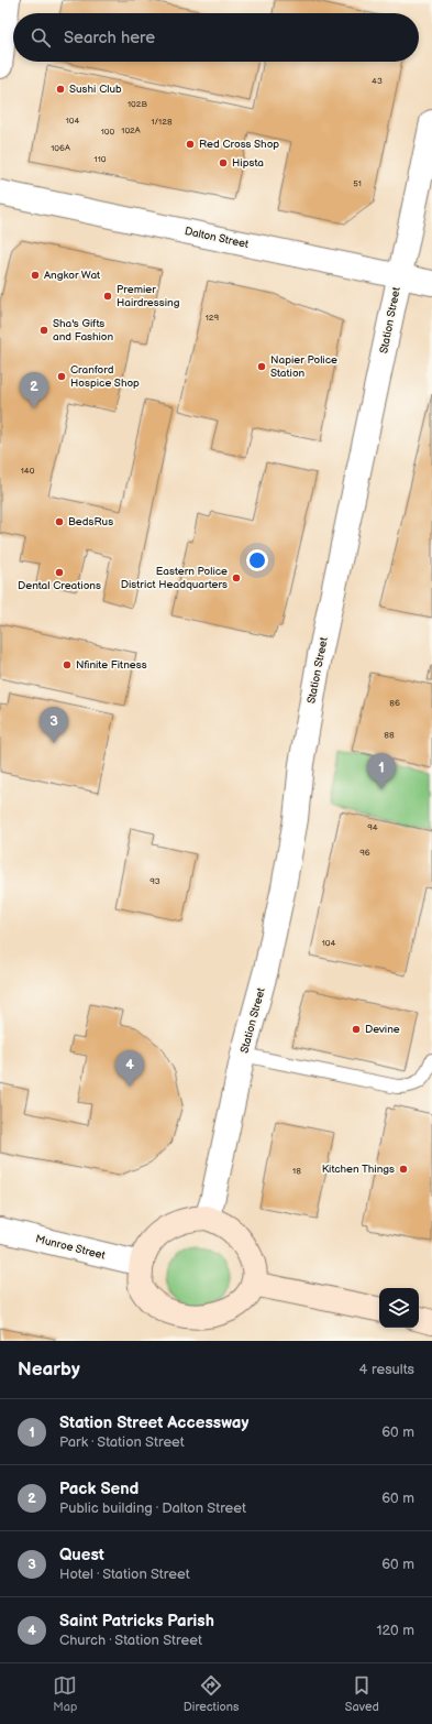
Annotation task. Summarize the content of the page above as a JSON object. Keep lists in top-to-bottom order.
{
  "streets": {
    "street": ["Dalton Street", "Station Street", "Munroe Street"]
  },
  "crossings": [
    ["Dalton Street", "Station Street"],
    ["Station Street", "Munroe Street"]
  ],
  "places": [
    "Sushi Club",
    "Red Cross Shop",
    "Hipsta",
    "Angkor Wat",
    "Premier Hairdressing",
    "Sha's Gifts and Fashion",
    "Napier Police Station",
    "Cranford Hospice Shop",
    "BedsRus",
    "Dental Creations",
    "Eastern Police District Headquarters",
    "Nfinite Fitness",
    "Devine",
    "Kitchen Things"
  ],
  "house_numbers": [
    "43",
    "102B",
    "104",
    "1/128",
    "102A",
    "100",
    "106A",
    "110",
    "51",
    "129",
    "140",
    "86",
    "88",
    "94",
    "96",
    "93",
    "104",
    "18"
  ],
  "page": {
    "search": "Search here",
    "pins": [
      "2",
      "3",
      "1",
      "4"
    ],
    "heading": ["Nearby", "4 results"],
    "list": [
      {
        "mark": "1",
        "name": "Station Street Accessway",
        "note": "Park · Station Street",
        "value": "60 m"
      },
      {
        "mark": "2",
        "name": "Pack Send",
        "note": "Public building · Dalton Street",
        "value": "60 m"
      },
      {
        "mark": "3",
        "name": "Quest",
        "note": "Hotel · Station Street",
        "value": "60 m"
      },
      {
        "mark": "4",
        "name": "Saint Patricks Parish",
        "note": "Church · Station Street",
        "value": "120 m"
      }
    ],
    "nav": ["Map", "Directions", "Saved"]
  }
}
